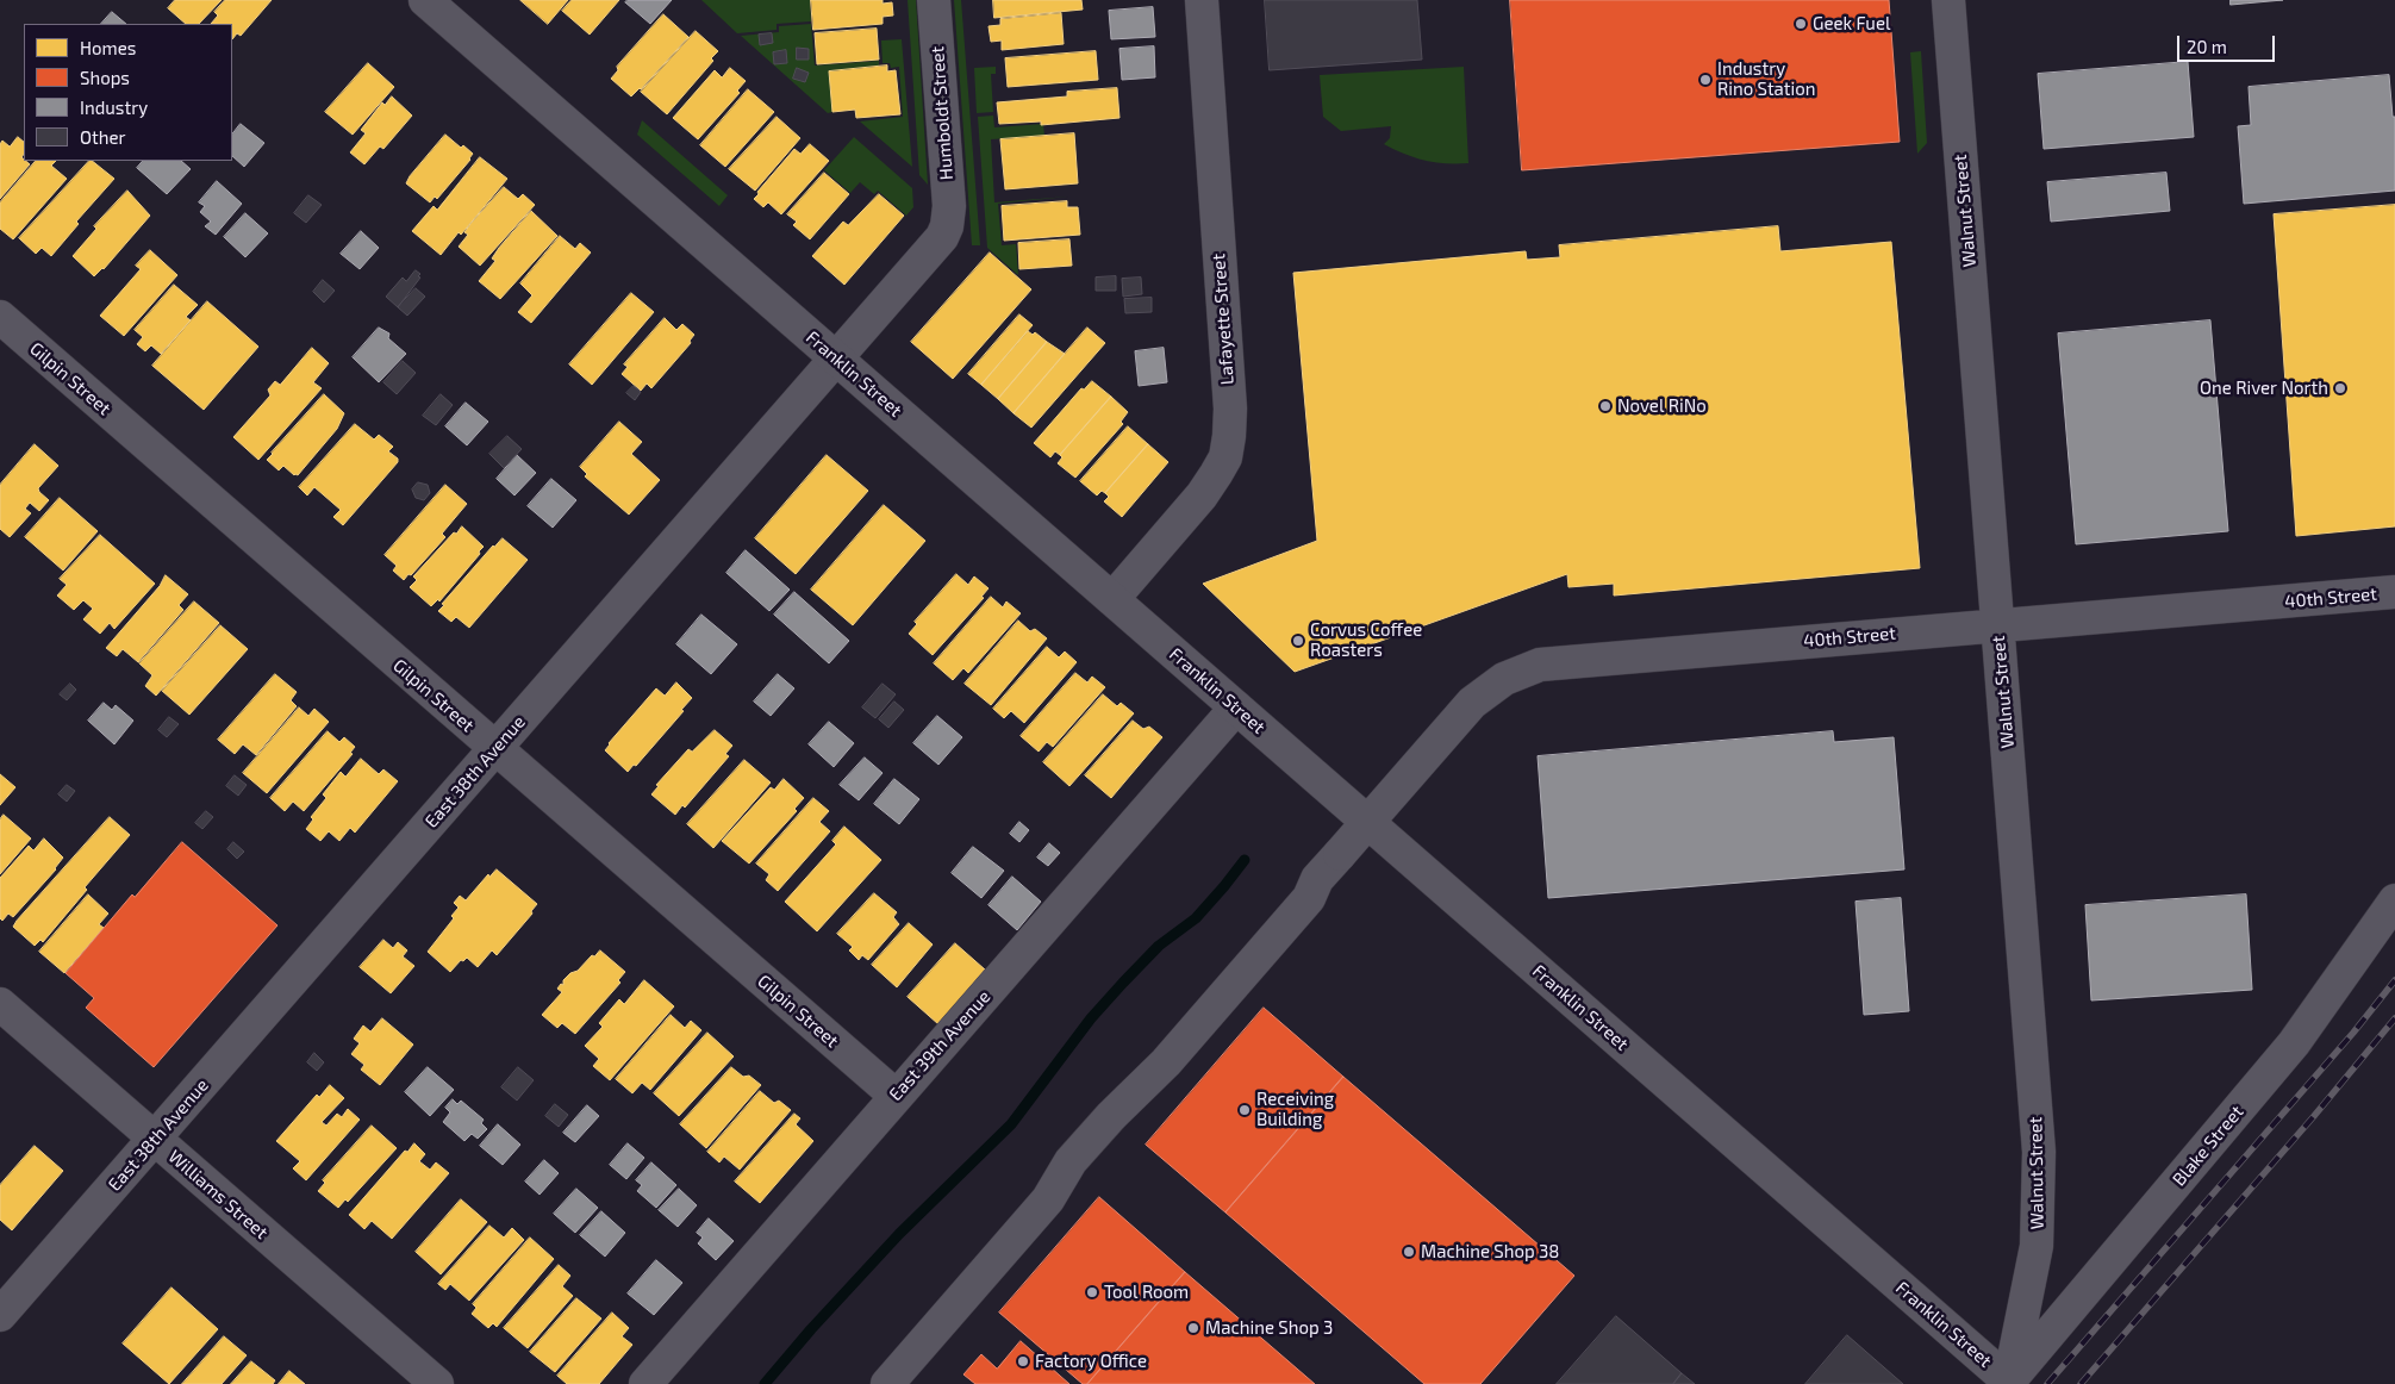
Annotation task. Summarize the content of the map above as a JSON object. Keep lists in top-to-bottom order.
{
  "streets": {
    "street": [
      "Humboldt Street",
      "Walnut Street",
      "Lafayette Street",
      "Franklin Street",
      "Gilpin Street",
      "40th Street",
      "East 38th Avenue",
      "East 39th Avenue",
      "Blake Street",
      "Williams Street"
    ]
  },
  "crossings": [
    ["Humboldt Street", "East 38th Avenue"],
    ["Walnut Street", "Franklin Street"],
    ["Walnut Street", "40th Street"],
    ["Walnut Street", "Blake Street"],
    ["Lafayette Street", "Franklin Street"],
    ["Franklin Street", "40th Street"],
    ["Franklin Street", "East 38th Avenue"],
    ["Franklin Street", "East 39th Avenue"],
    ["Franklin Street", "Blake Street"],
    ["Gilpin Street", "East 38th Avenue"],
    ["Gilpin Street", "East 39th Avenue"],
    ["East 38th Avenue", "Williams Street"]
  ],
  "places": [
    "Geek Fuel",
    "Industry Rino Station",
    "One River North",
    "Novel RiNo",
    "Corvus Coffee Roasters",
    "Receiving Building",
    "Machine Shop 38",
    "Tool Room",
    "Machine Shop 3",
    "Factory Office"
  ],
  "legend": [
    "Homes",
    "Shops",
    "Industry",
    "Other"
  ],
  "scale_bar": "20 m"
}
